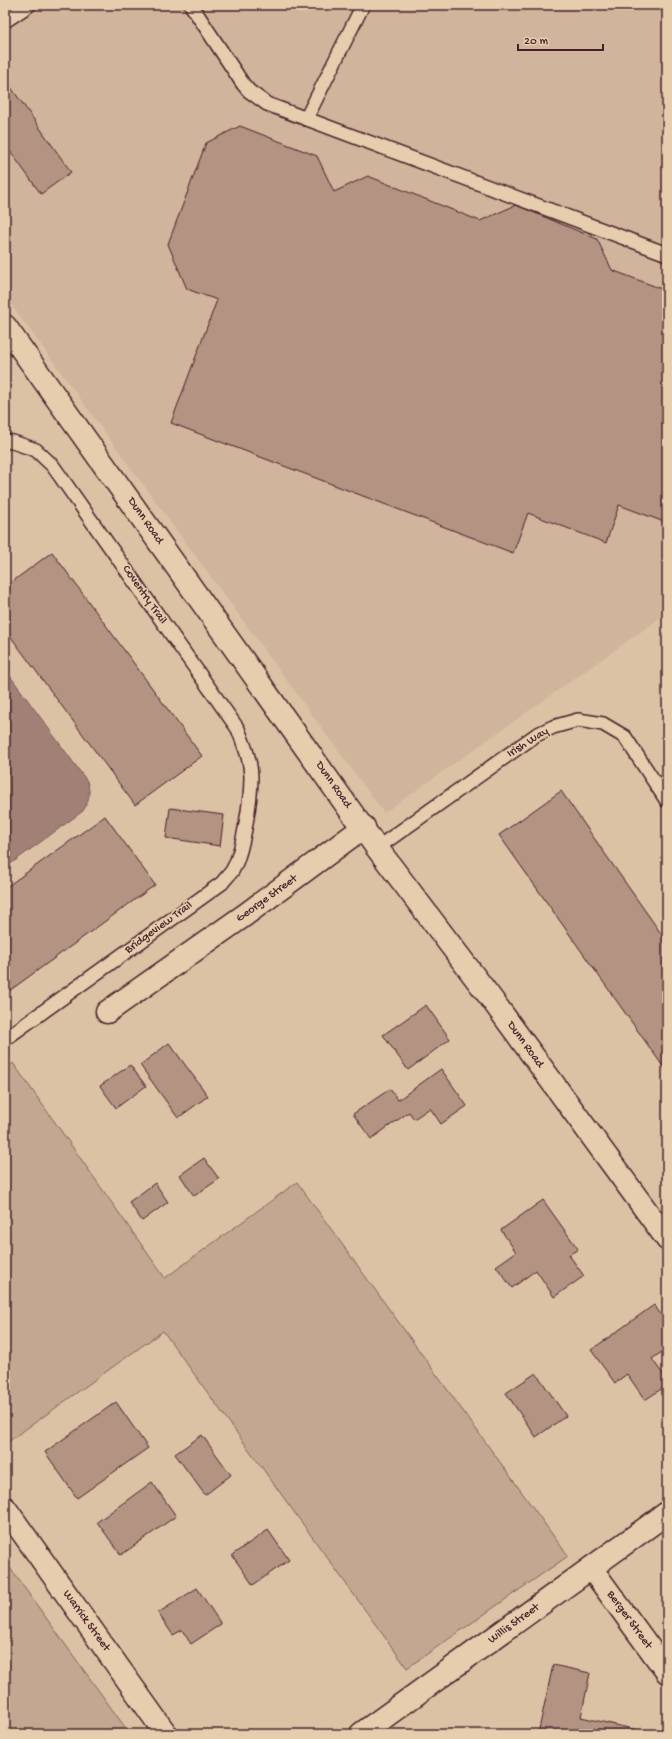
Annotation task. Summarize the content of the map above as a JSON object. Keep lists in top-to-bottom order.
{
  "streets": {
    "street": [
      "Dunn Road",
      "George Street",
      "Berger Street",
      "Warrick Street",
      "Willis Street"
    ],
    "lane": ["Coventry Trail", "Irish Way", "Bridgeview Trail"]
  },
  "crossings": [
    ["Dunn Road", "Irish Way"],
    ["Dunn Road", "George Street"],
    ["Coventry Trail", "Bridgeview Trail"],
    ["Berger Street", "Willis Street"]
  ],
  "scale_bar": "20 m"
}
